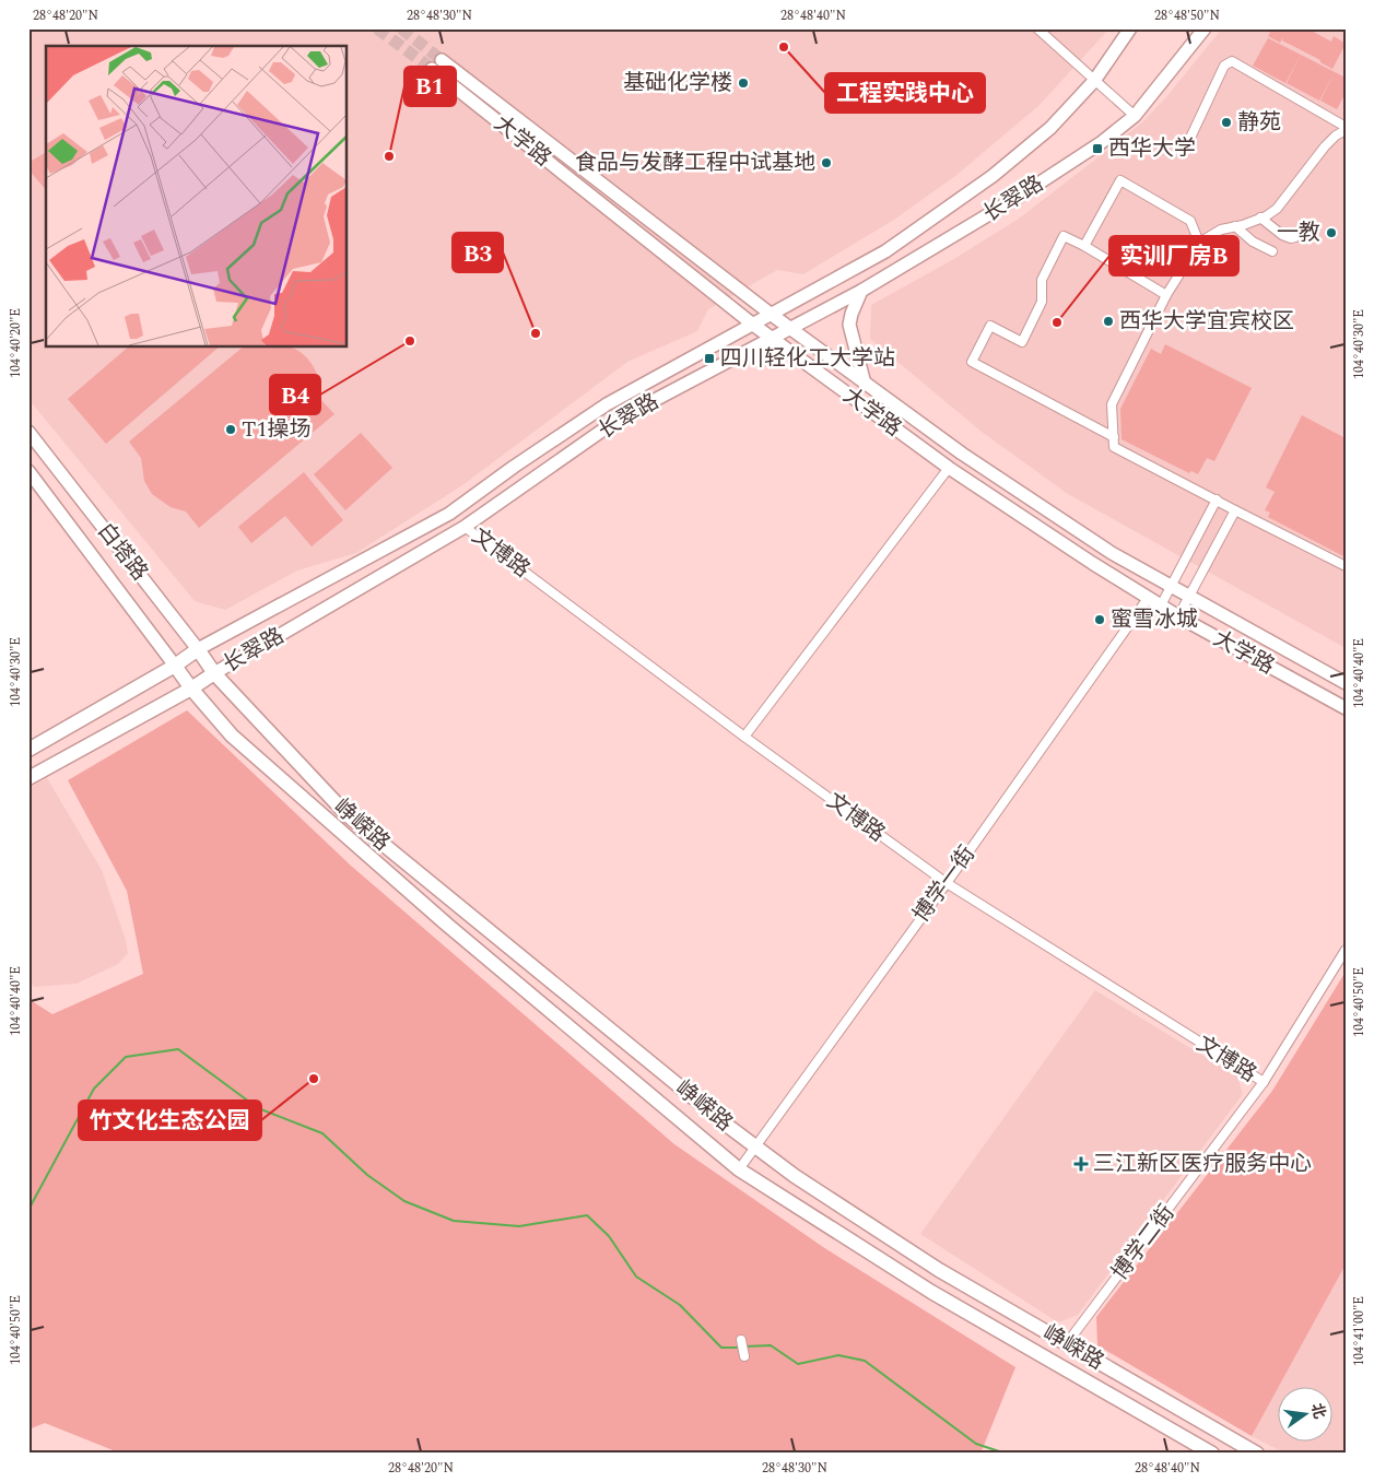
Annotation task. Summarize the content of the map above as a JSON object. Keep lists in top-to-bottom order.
{
  "streets": {
    "main road": [
      "大学路",
      "长翠路",
      "白塔路",
      "峥嵘路"
    ],
    "street": ["文博路", "博学一街", "博学二街"]
  },
  "crossings": [
    ["大学路", "长翠路"],
    ["大学路", "博学一街"],
    ["长翠路", "白塔路"],
    ["长翠路", "文博路"],
    ["长翠路", "峥嵘路"],
    ["白塔路", "峥嵘路"],
    ["文博路", "博学一街"],
    ["文博路", "博学二街"],
    ["峥嵘路", "博学一街"],
    ["峥嵘路", "博学二街"]
  ],
  "places": {
    "other": [
      "工程实践中心",
      "基础化学楼",
      "静苑",
      "B1",
      "食品与发酵工程中试基地",
      "一教",
      "西华大学宜宾校区",
      "实训厂房B",
      "B3",
      "B4",
      "T1操场",
      "蜜雪冰城",
      "竹文化生态公园"
    ],
    "transit": ["西华大学", "四川轻化工大学站"],
    "health": ["三江新区医疗服务中心"]
  },
  "north": "right",
  "coordinates": [
    "28°48'20\"N",
    "28°48'30\"N",
    "28°48'40\"N",
    "28°48'50\"N",
    "104°40'20\"E",
    "104°40'30\"E",
    "104°40'40\"E",
    "104°40'50\"E",
    "104°41'00\"E"
  ]
}
